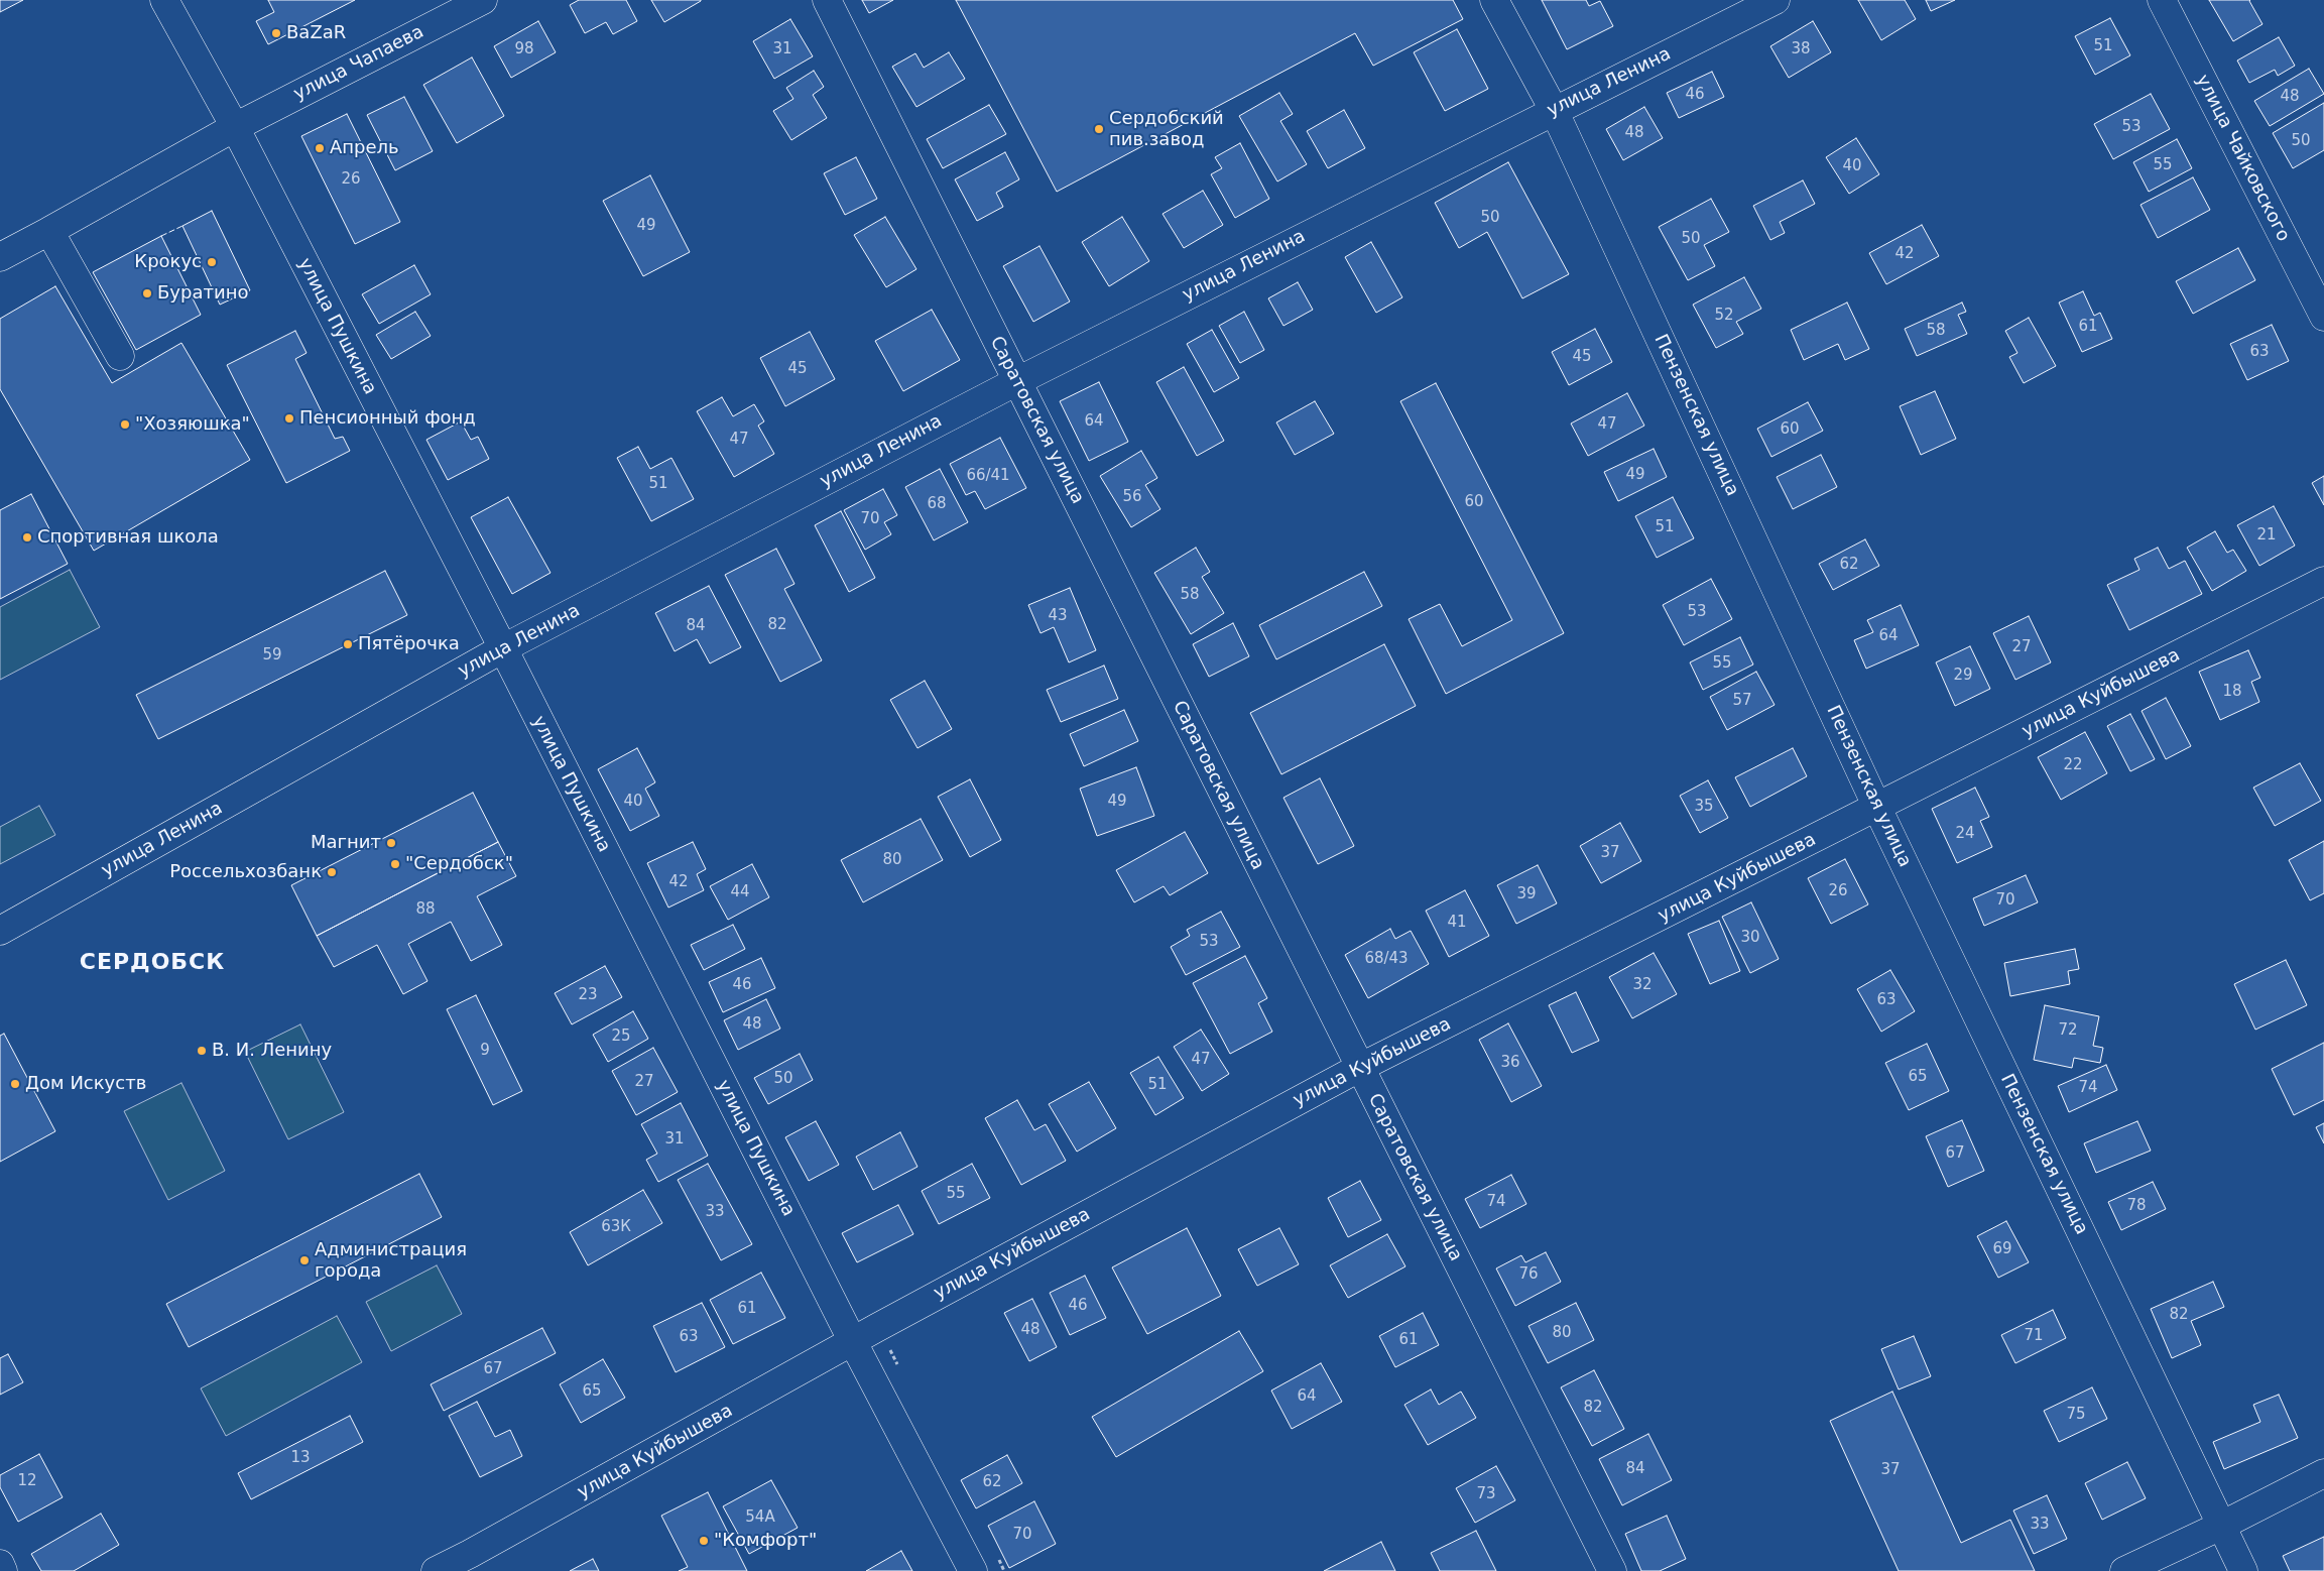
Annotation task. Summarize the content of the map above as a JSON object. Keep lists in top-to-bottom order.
{
  "streets": {
    "street": [
      "улица Чапаева",
      "улица Ленина",
      "улица Чайковского",
      "улица Пушкина",
      "Пензенская улица",
      "Саратовская улица",
      "улица Куйбышева"
    ]
  },
  "crossings": [
    ["улица Чапаева", "улица Пушкина"],
    ["улица Ленина", "улица Пушкина"],
    ["улица Ленина", "Пензенская улица"],
    ["улица Ленина", "Саратовская улица"],
    ["улица Пушкина", "улица Куйбышева"],
    ["Пензенская улица", "улица Куйбышева"],
    ["Саратовская улица", "улица Куйбышева"]
  ],
  "districts": ["СЕРДОБСК"],
  "places": [
    "BaZaR",
    "Сердобский пив.завод",
    "Апрель",
    "Крокус",
    "Буратино",
    "Пенсионный фонд",
    "\"Хозяюшка\"",
    "Спортивная школа",
    "Пятёрочка",
    "Магнит",
    "\"Сердобск\"",
    "Россельхозбанк",
    "В. И. Ленину",
    "Дом Искуств",
    "Администрация города",
    "\"Комфорт\""
  ],
  "house_numbers": [
    "51",
    "98",
    "31",
    "38",
    "46",
    "48",
    "53",
    "48",
    "50",
    "55",
    "40",
    "26",
    "50",
    "49",
    "50",
    "42",
    "52",
    "61",
    "58",
    "63",
    "45",
    "45",
    "64",
    "47",
    "60",
    "47",
    "49",
    "66/41",
    "51",
    "56",
    "60",
    "68",
    "70",
    "51",
    "21",
    "62",
    "58",
    "53",
    "43",
    "82",
    "84",
    "64",
    "27",
    "59",
    "55",
    "29",
    "18",
    "57",
    "22",
    "40",
    "49",
    "35",
    "24",
    "37",
    "80",
    "42",
    "26",
    "44",
    "39",
    "70",
    "88",
    "41",
    "30",
    "53",
    "68/43",
    "46",
    "32",
    "23",
    "63",
    "48",
    "72",
    "25",
    "9",
    "47",
    "36",
    "65",
    "50",
    "27",
    "51",
    "74",
    "31",
    "67",
    "55",
    "74",
    "78",
    "33",
    "63К",
    "69",
    "76",
    "46",
    "61",
    "82",
    "48",
    "80",
    "71",
    "63",
    "61",
    "67",
    "65",
    "64",
    "82",
    "75",
    "13",
    "84",
    "37",
    "12",
    "62",
    "73",
    "54А",
    "33",
    "70"
  ]
}
